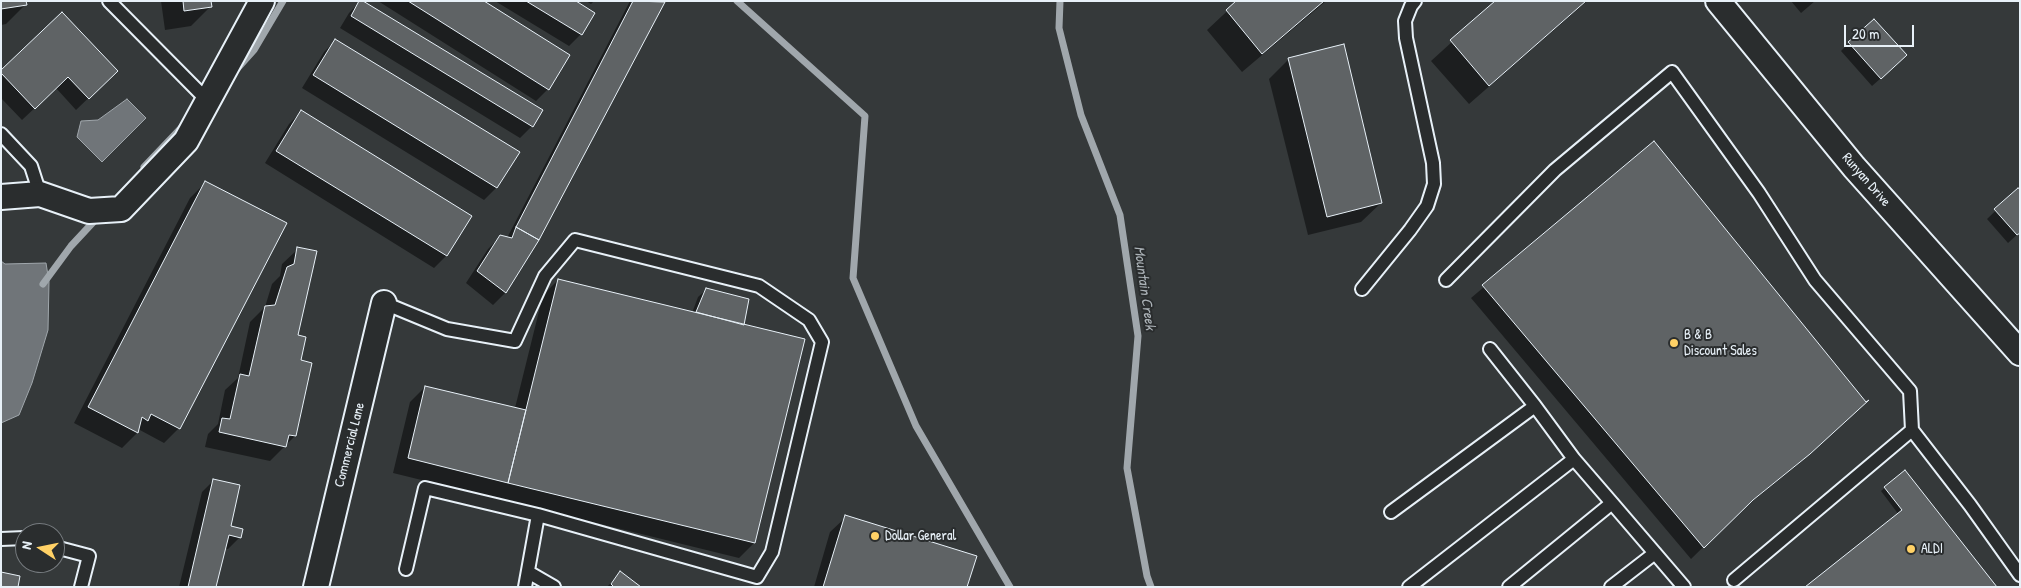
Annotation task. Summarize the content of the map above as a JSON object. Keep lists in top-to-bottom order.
{
  "streets": {
    "street": ["Runyan Drive", "Commercial Lane"]
  },
  "water": ["Mountain Creek"],
  "places": ["B & B Discount Sales", "Dollar General", "ALDI"],
  "scale_bar": "20 m",
  "north": "left"
}
